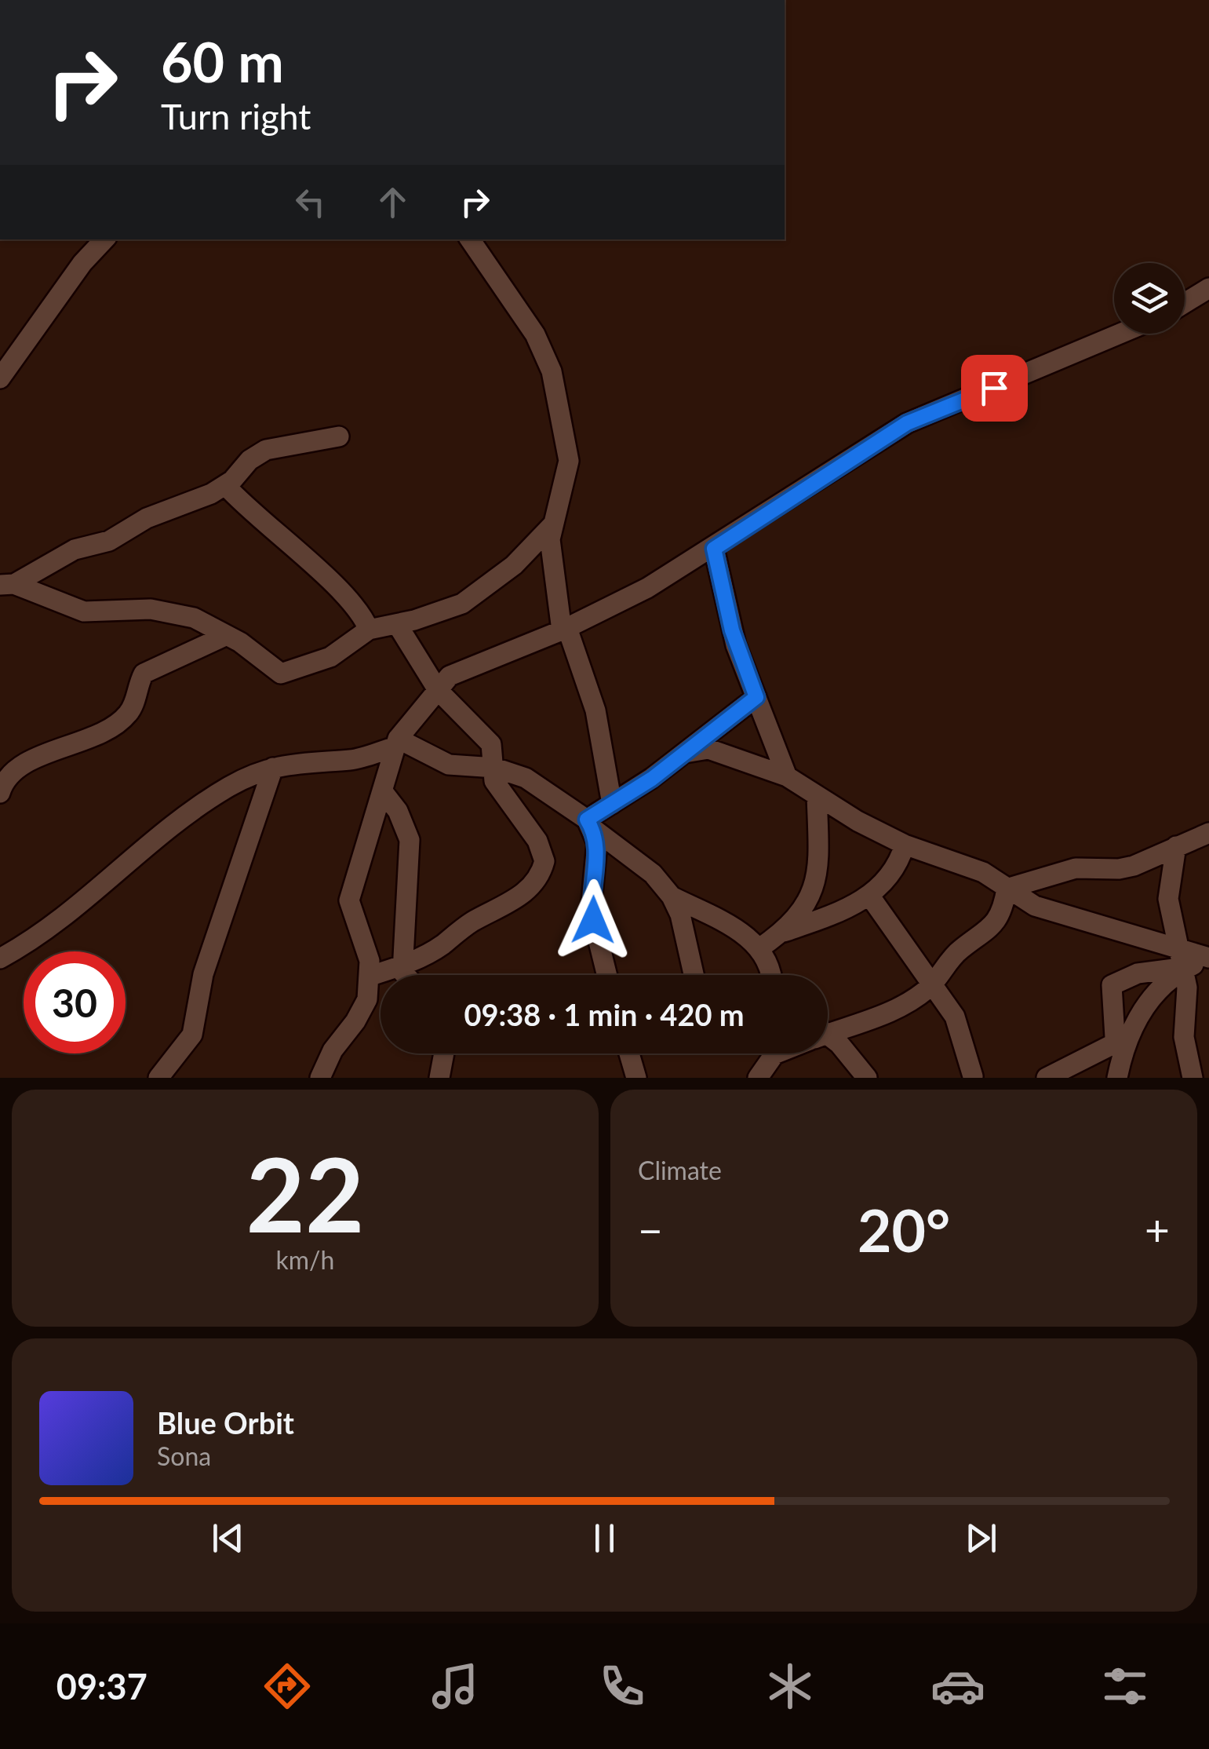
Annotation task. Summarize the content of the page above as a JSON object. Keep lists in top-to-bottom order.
{
  "page": {
    "turn": ["60 m", "Turn right"],
    "limit": "30",
    "trip": "09:38 · 1 min · 420 m",
    "tile": [
      ["22", "km/h"],
      "Climate"
    ],
    "heat": ["−", "20°", "+"],
    "song": ["Blue Orbit", "Sona"],
    "tabs": "09:37"
  }
}
